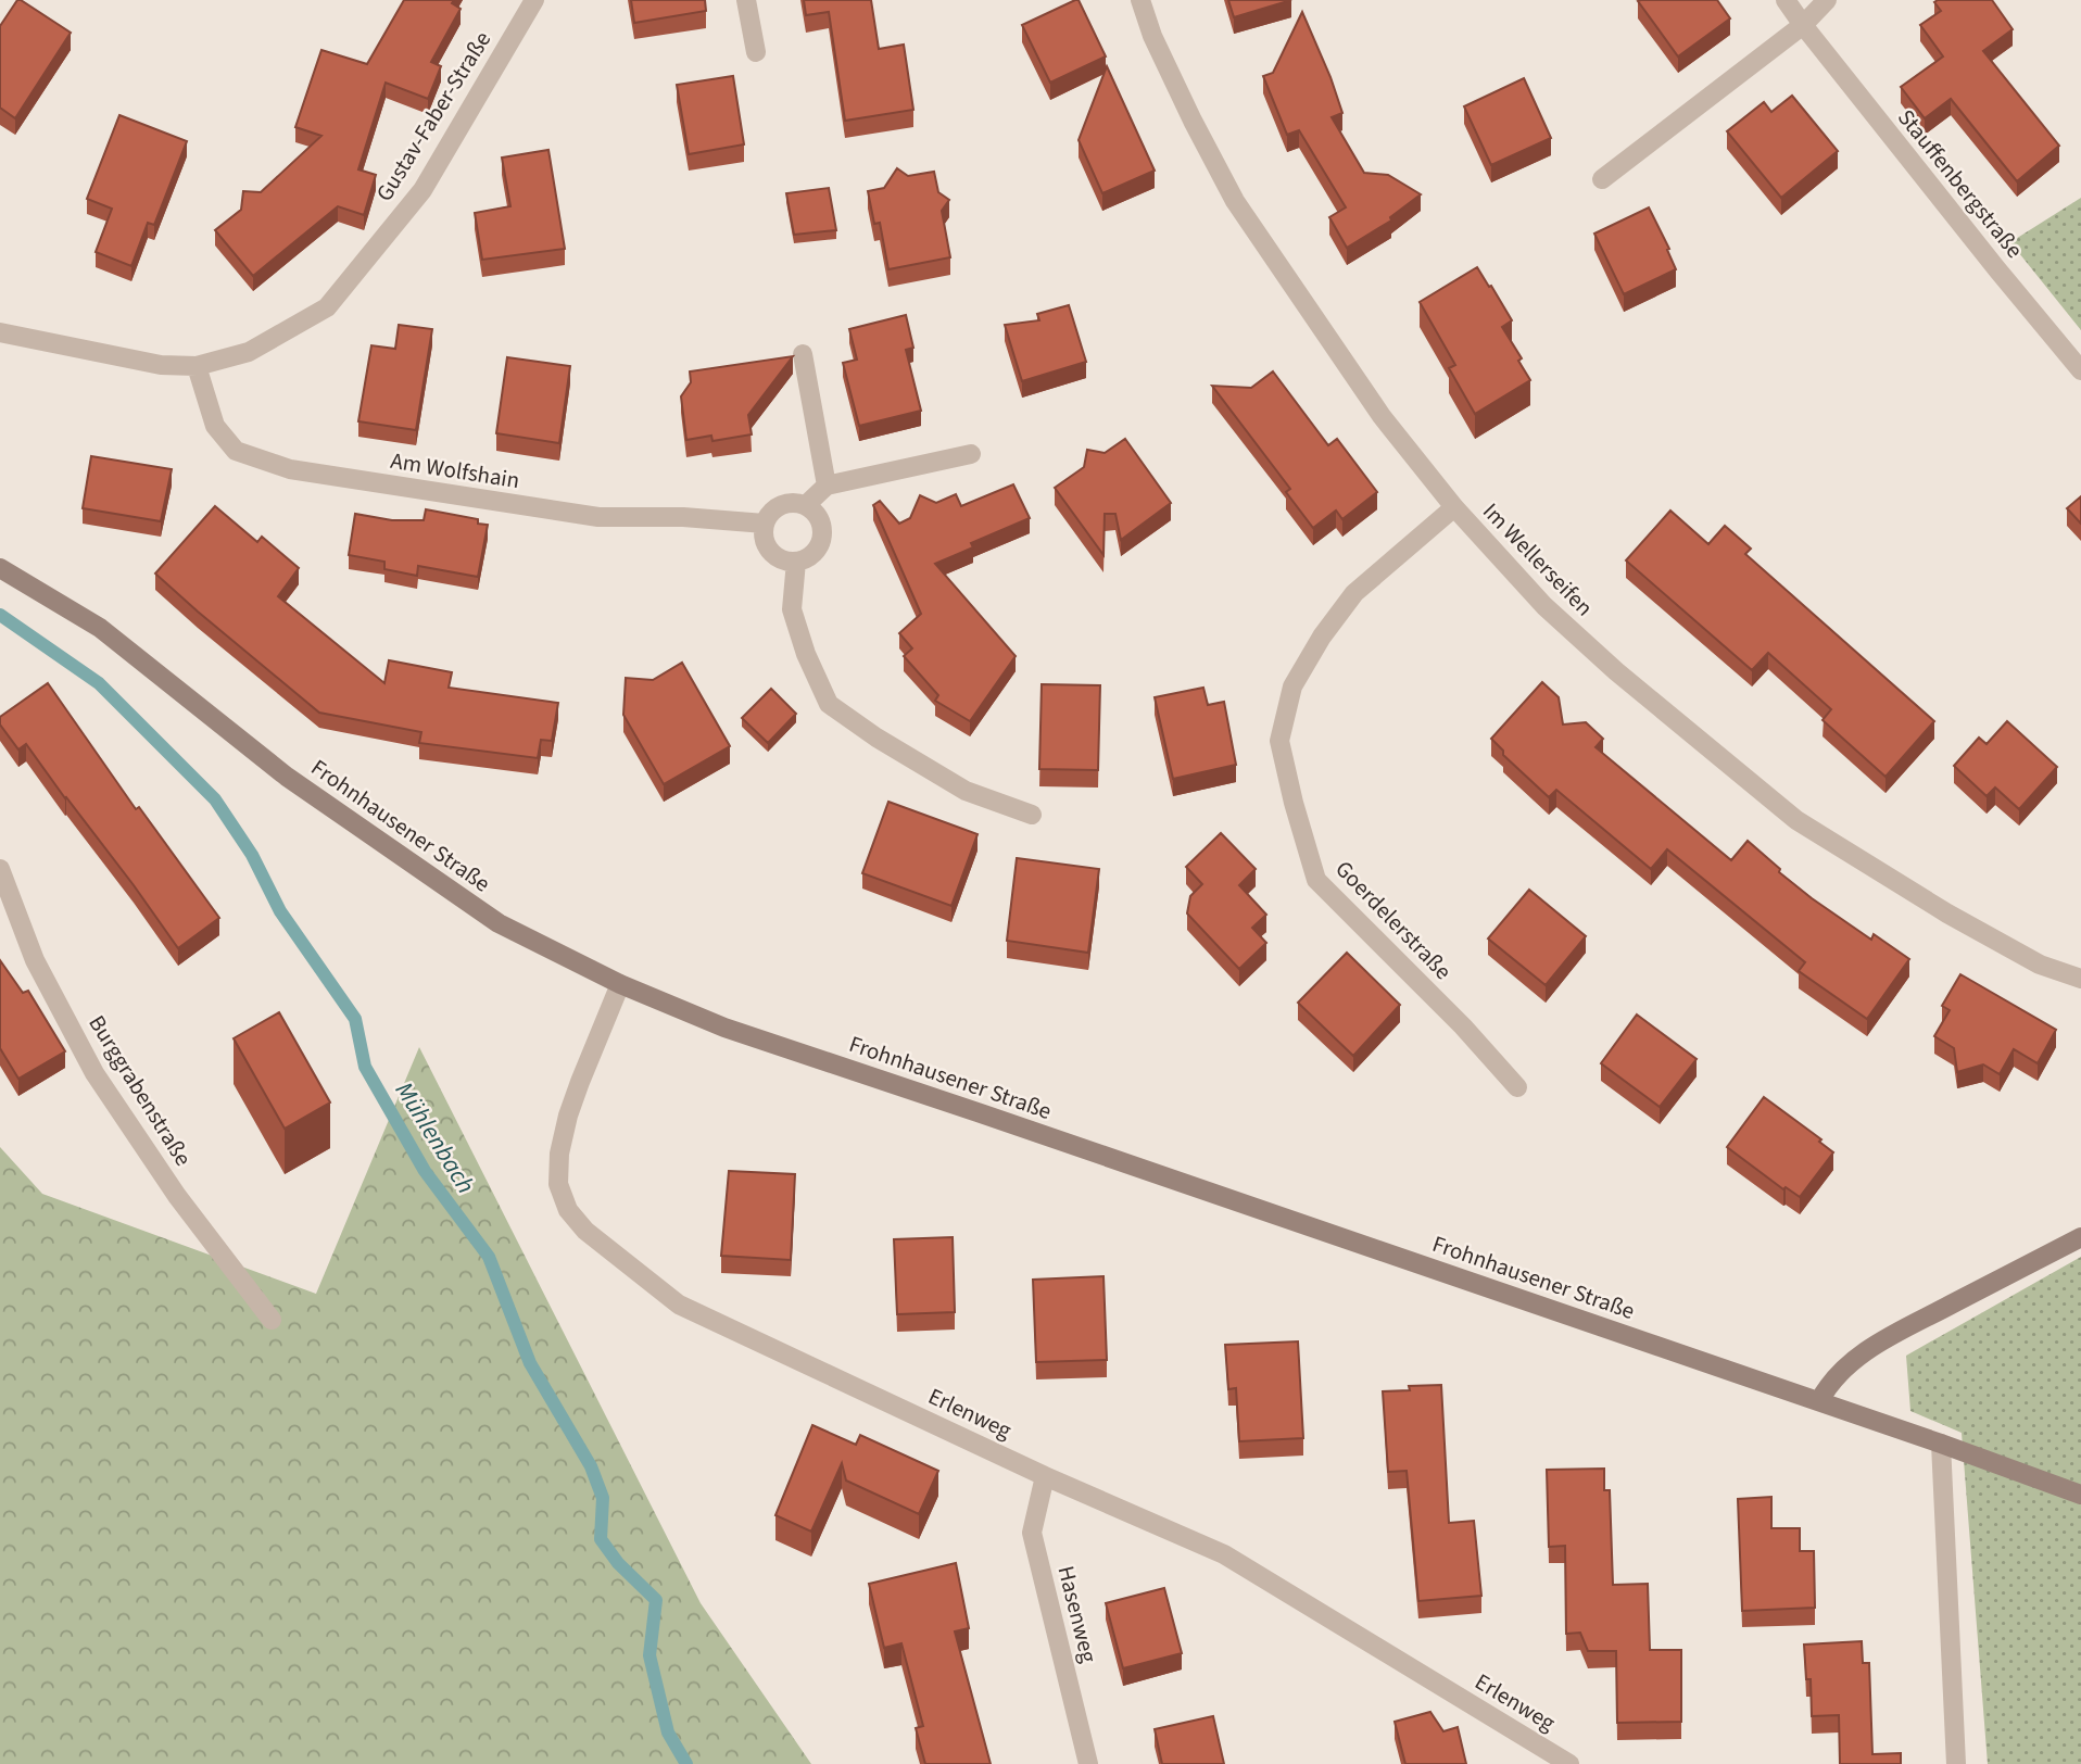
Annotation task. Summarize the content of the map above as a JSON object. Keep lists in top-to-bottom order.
{
  "streets": {
    "main road": ["Frohnhausener Straße"],
    "street": [
      "Gustav-Faber-Straße",
      "Stauffenbergstraße",
      "Am Wolfshain",
      "Im Wellerseifen",
      "Goerdelerstraße",
      "Burggrabenstraße",
      "Erlenweg",
      "Hasenweg"
    ]
  },
  "crossings": [
    ["Gustav-Faber-Straße", "Am Wolfshain"],
    ["Im Wellerseifen", "Goerdelerstraße"],
    ["Frohnhausener Straße", "Erlenweg"],
    ["Erlenweg", "Hasenweg"]
  ],
  "water": ["Mühlenbach"]
}
